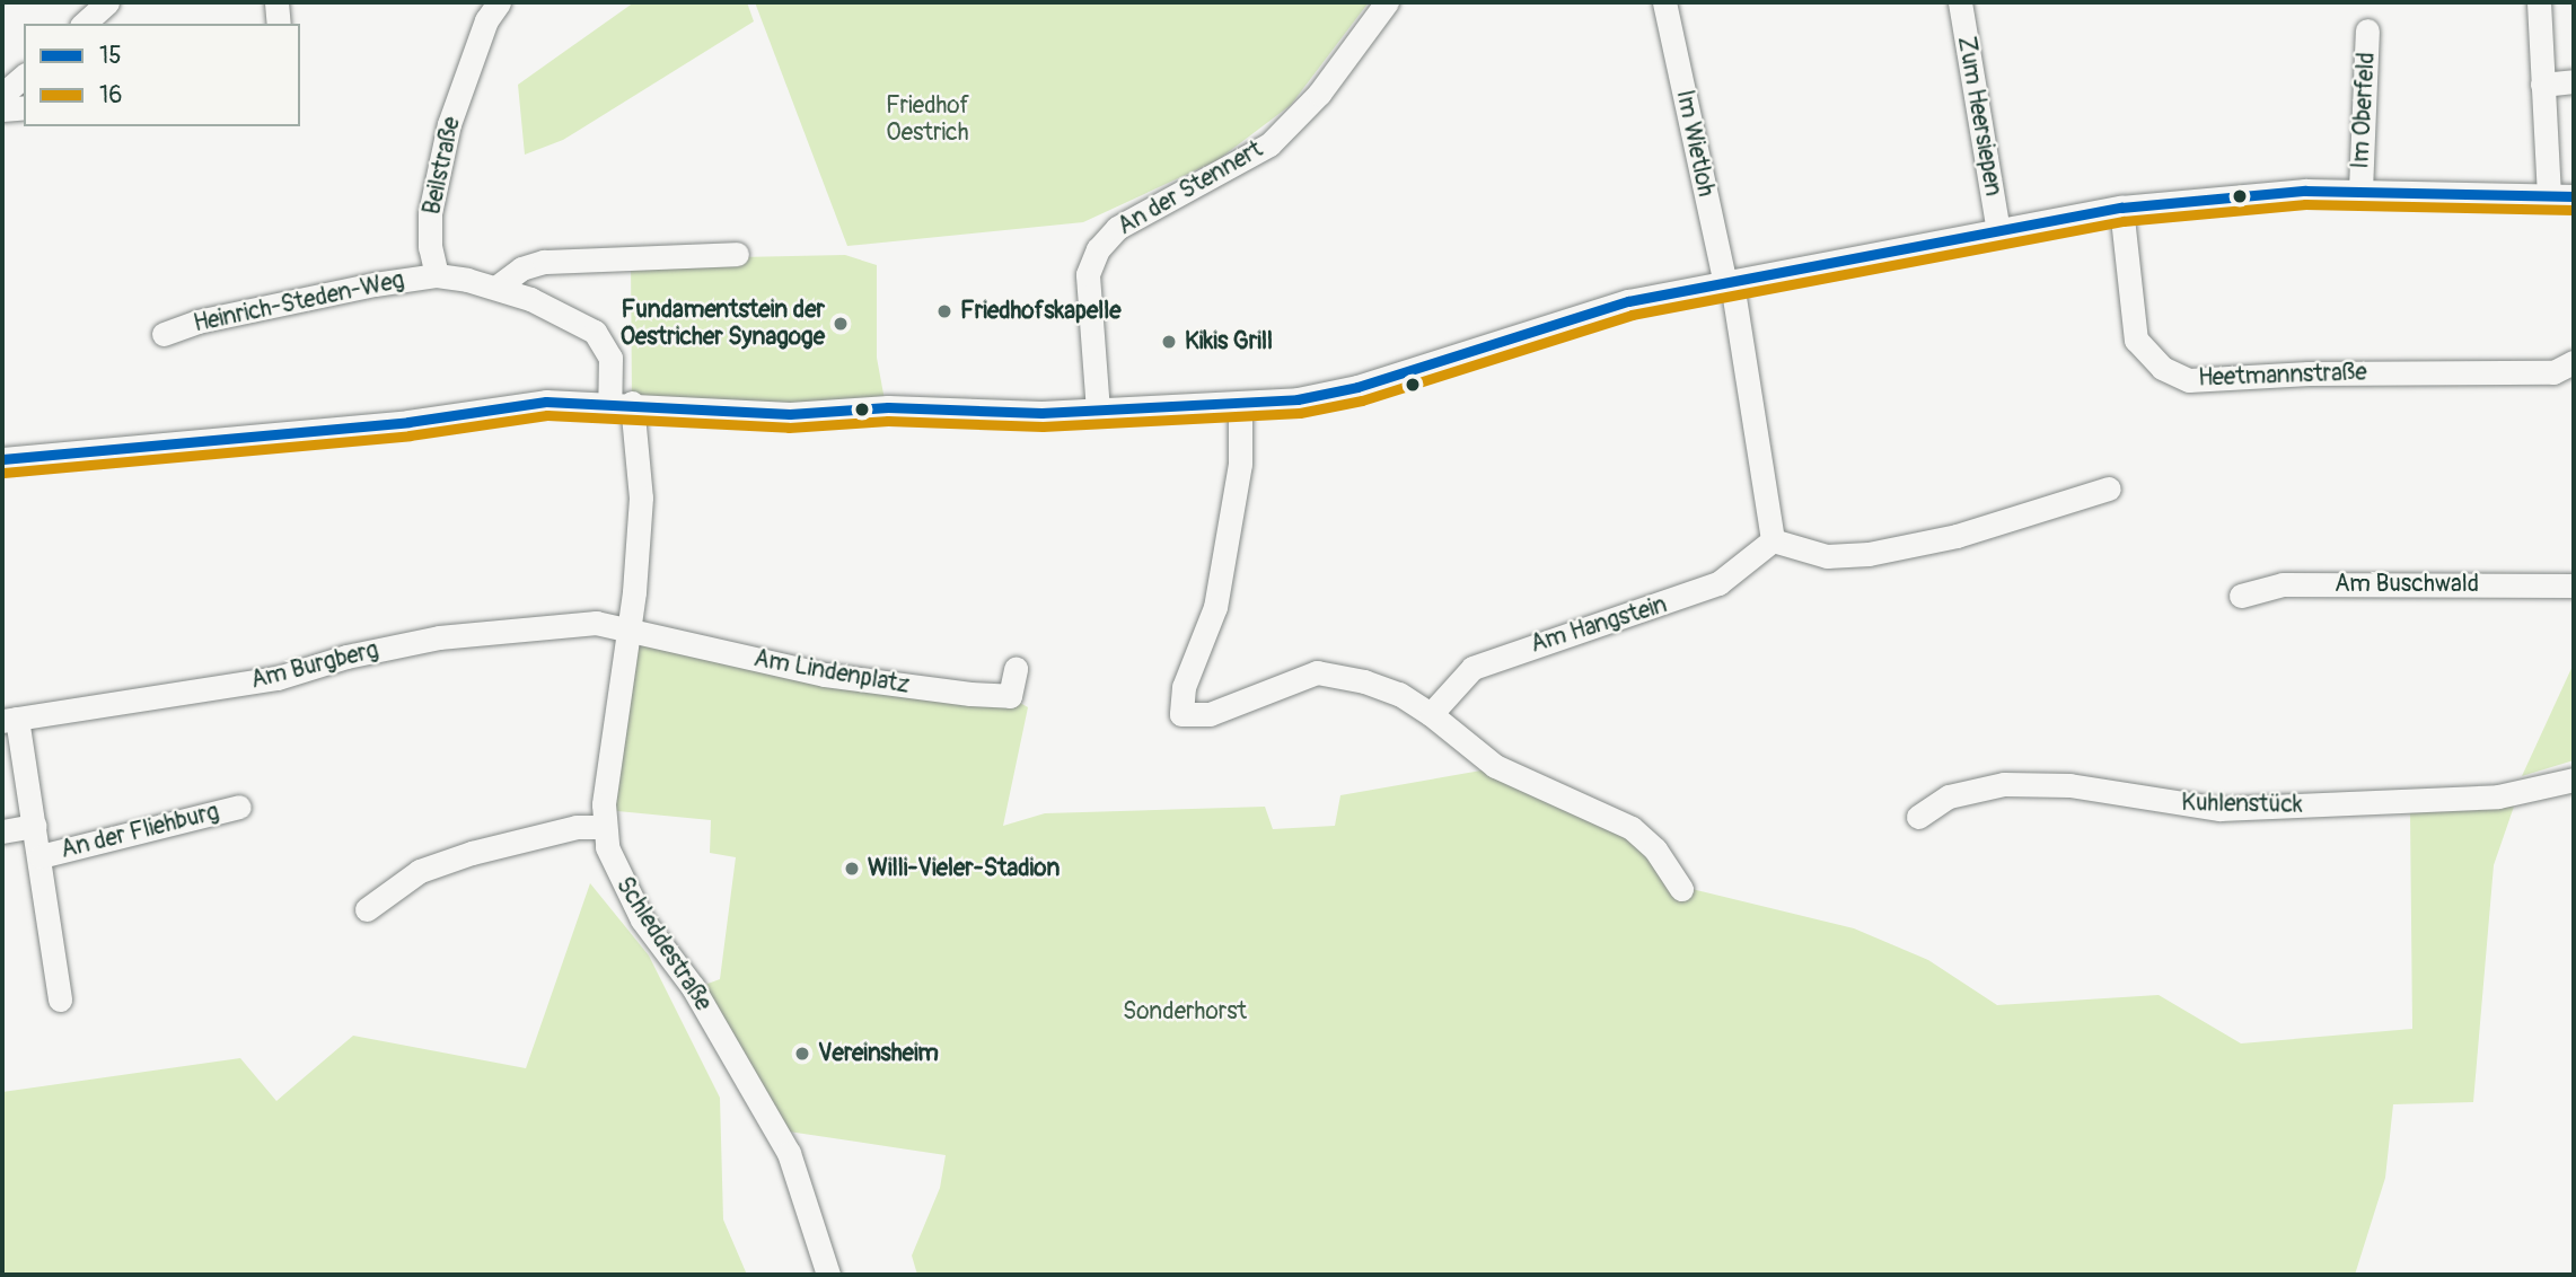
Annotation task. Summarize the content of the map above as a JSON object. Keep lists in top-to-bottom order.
{
  "streets": {
    "street": [
      "Im Oberfeld",
      "Zum Heersiepen",
      "Im Wietloh",
      "Beilstraße",
      "An der Stennert",
      "Heinrich-Steden-Weg",
      "Heetmannstraße",
      "Am Buschwald",
      "Am Hangstein",
      "Am Burgberg",
      "Am Lindenplatz",
      "Kuhlenstück",
      "An der Fliehburg",
      "Schleddestraße"
    ]
  },
  "crossings": [
    ["Beilstraße", "Heinrich-Steden-Weg"],
    ["Am Burgberg", "Am Lindenplatz"],
    ["Am Burgberg", "An der Fliehburg"],
    ["Am Burgberg", "Schleddestraße"],
    ["Am Lindenplatz", "Schleddestraße"]
  ],
  "parks": ["Friedhof Oestrich", "Sonderhorst"],
  "places": [
    "Friedhofskapelle",
    "Fundamentstein der Oestricher Synagoge",
    "Kikis Grill",
    "Willi-Vieler-Stadion",
    "Vereinsheim"
  ],
  "lines": ["transit line 15", "transit line 16"],
  "legend": ["15", "16"]
}
